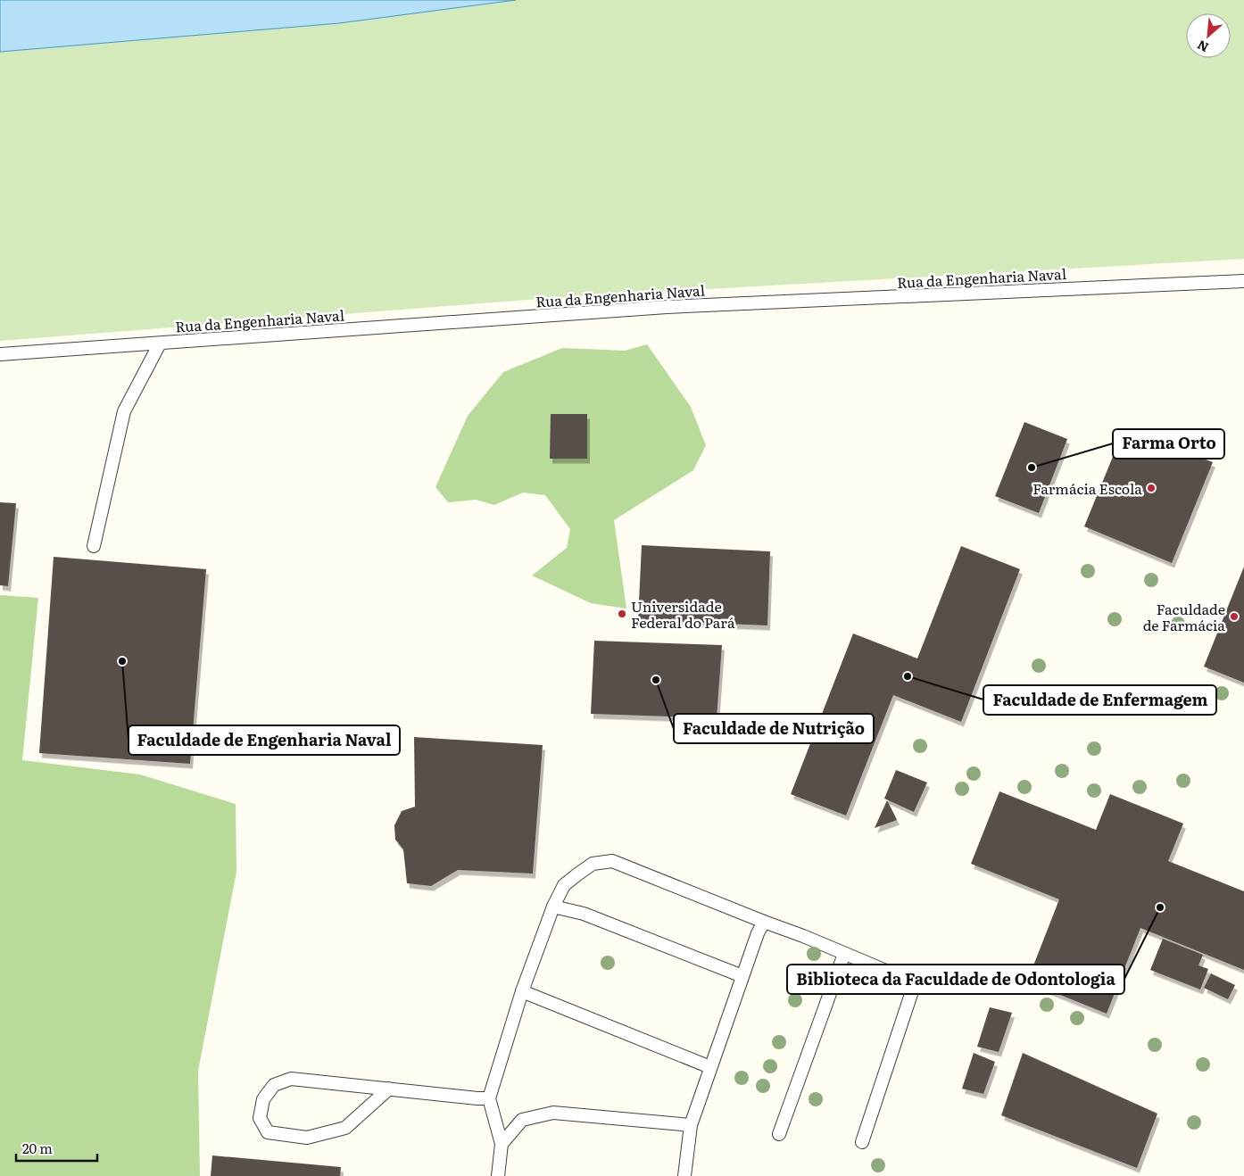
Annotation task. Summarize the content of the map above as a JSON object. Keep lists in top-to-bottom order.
{
  "streets": {
    "lane": ["Rua da Engenharia Naval"]
  },
  "places": [
    "Farma Orto",
    "Farmácia Escola",
    "Universidade Federal do Pará",
    "Faculdade de Farmácia",
    "Faculdade de Engenharia Naval",
    "Faculdade de Enfermagem",
    "Faculdade de Nutrição",
    "Biblioteca da Faculdade de Odontologia"
  ],
  "scale_bar": "20 m",
  "north": "bottom left"
}
